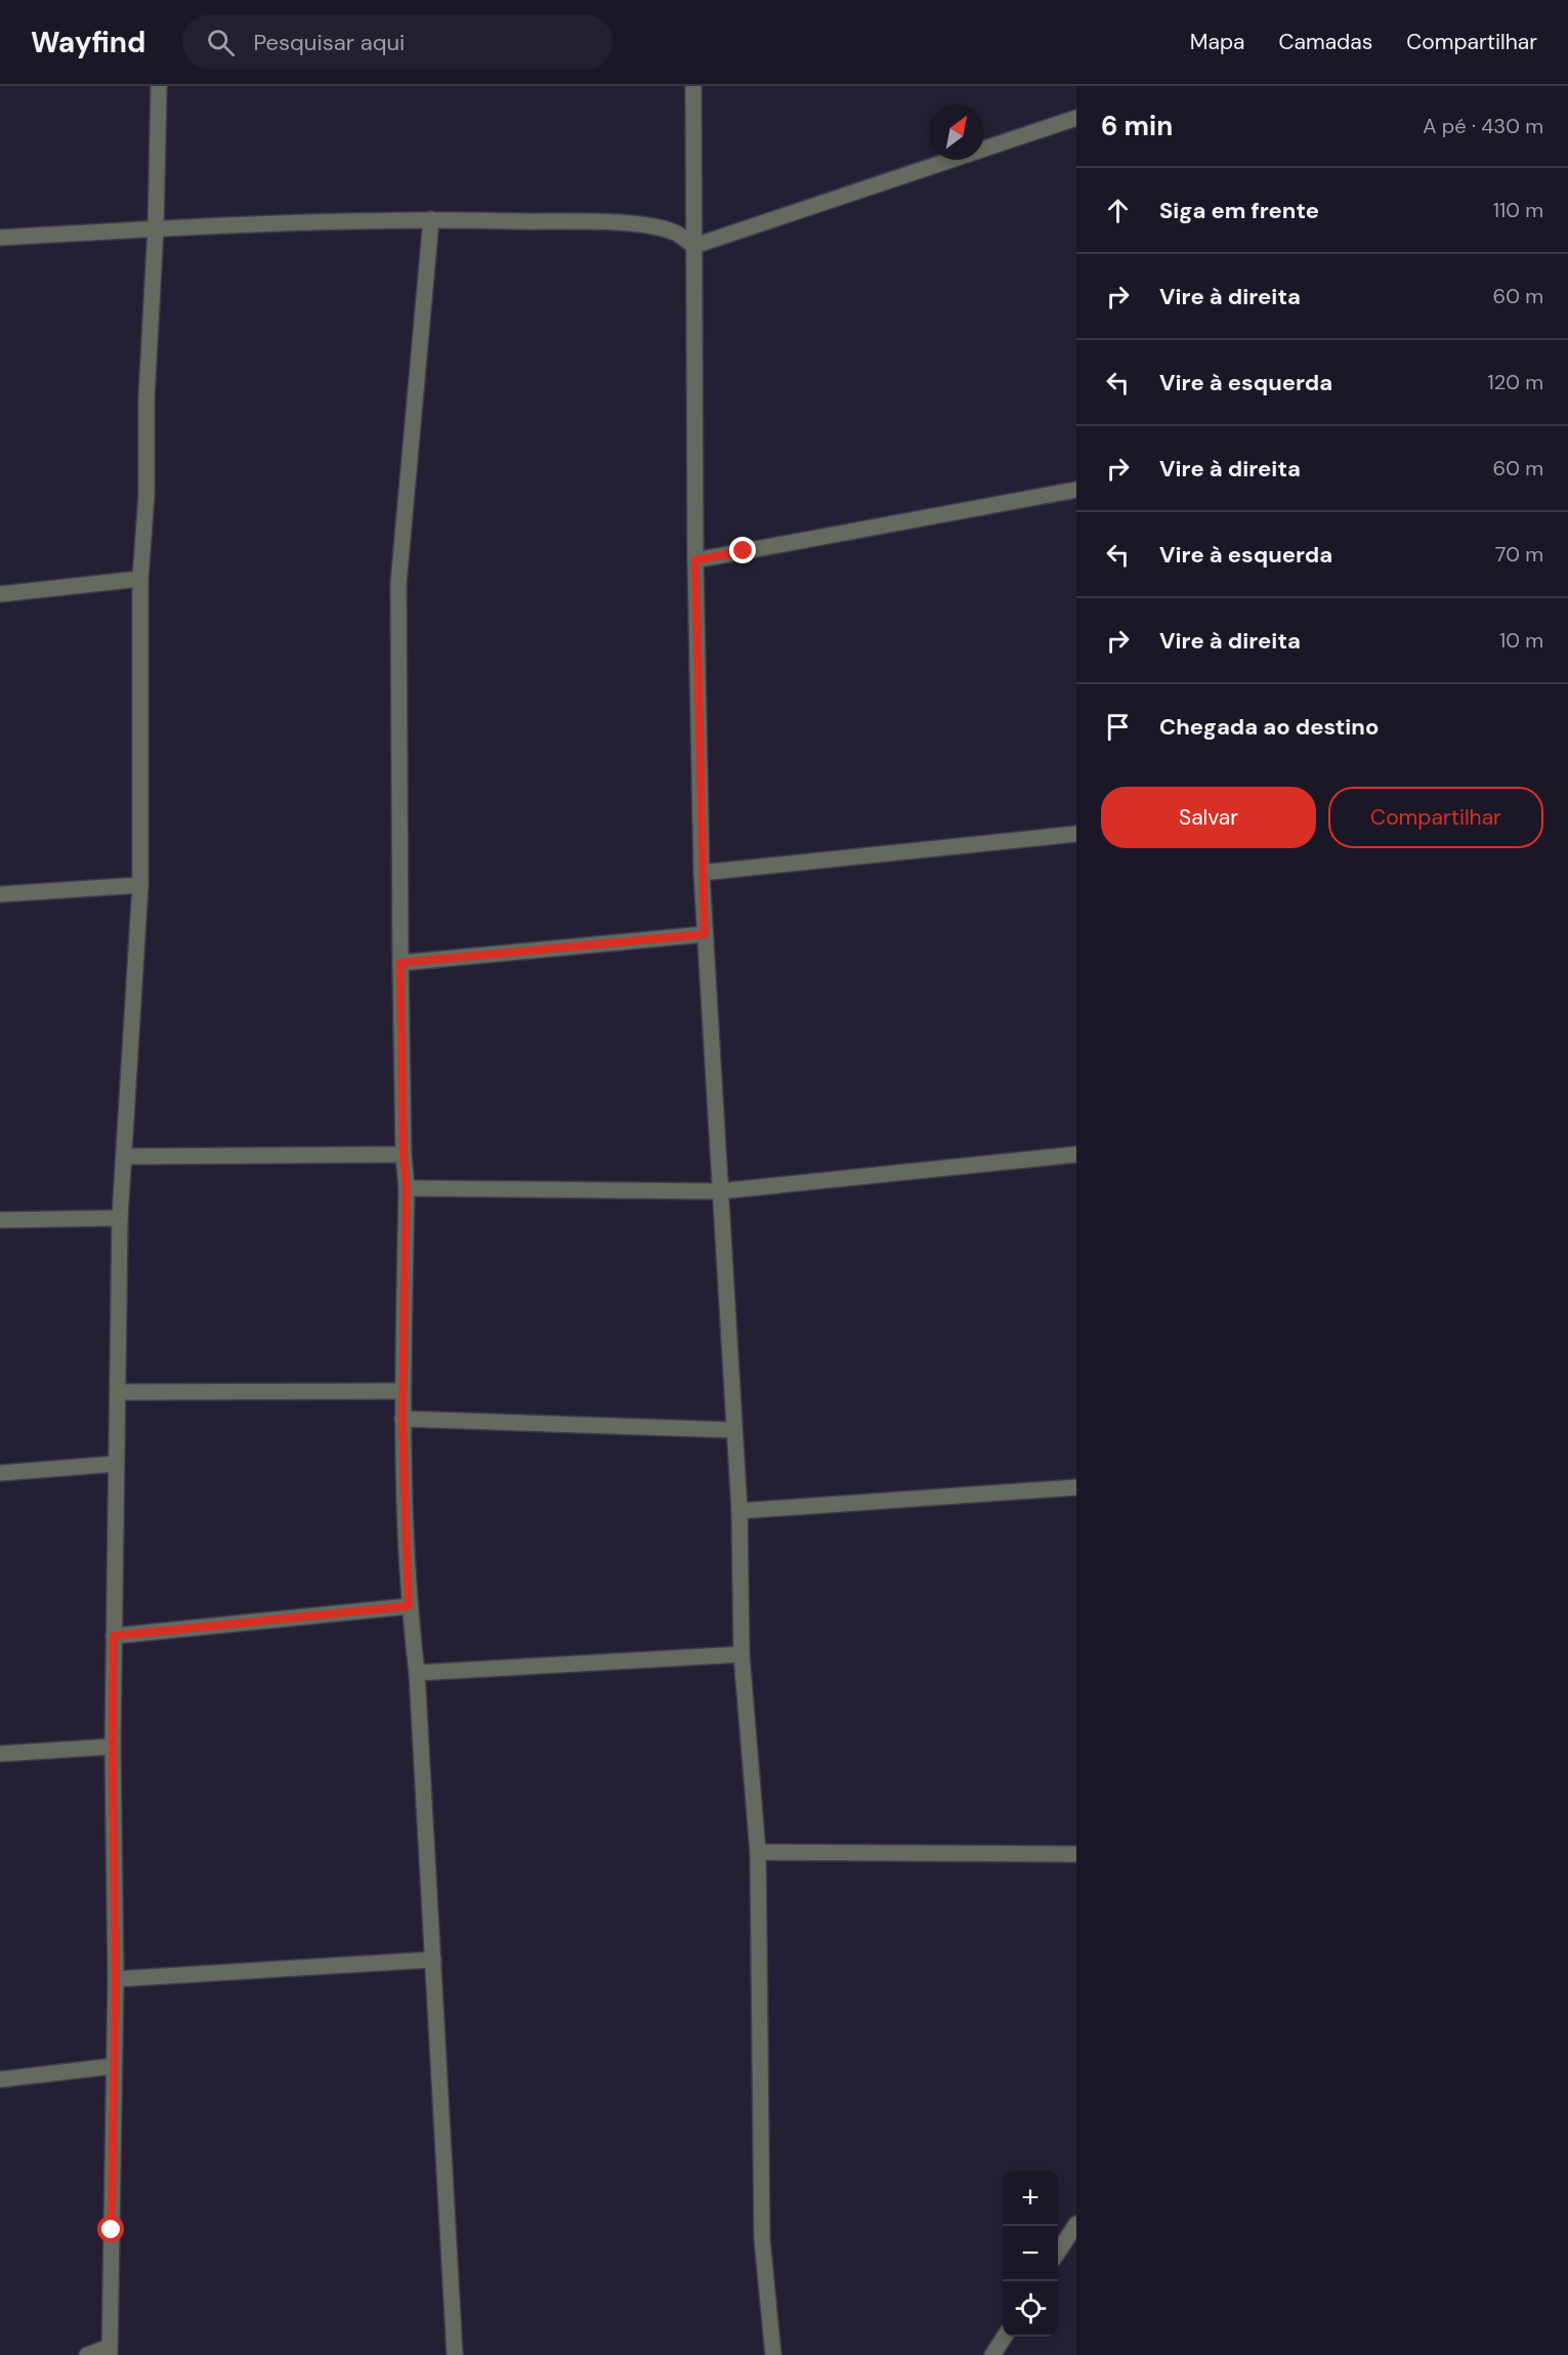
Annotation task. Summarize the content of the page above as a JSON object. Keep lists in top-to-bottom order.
{
  "north": "top right",
  "page": {
    "header": "Wayfind",
    "search": "Pesquisar aqui",
    "nav": ["Mapa", "Camadas", "Compartilhar"],
    "heading": ["6 min", "A pé · 430 m"],
    "list": [
      ["Siga em frente", "110 m"],
      ["Vire à direita", "60 m"],
      ["Vire à esquerda", "120 m"],
      ["Vire à direita", "60 m"],
      ["Vire à esquerda", "70 m"],
      ["Vire à direita", "10 m"],
      "Chegada ao destino"
    ],
    "buttons": ["Salvar", "Compartilhar"],
    "map_buttons": ["+", "−"]
  }
}
